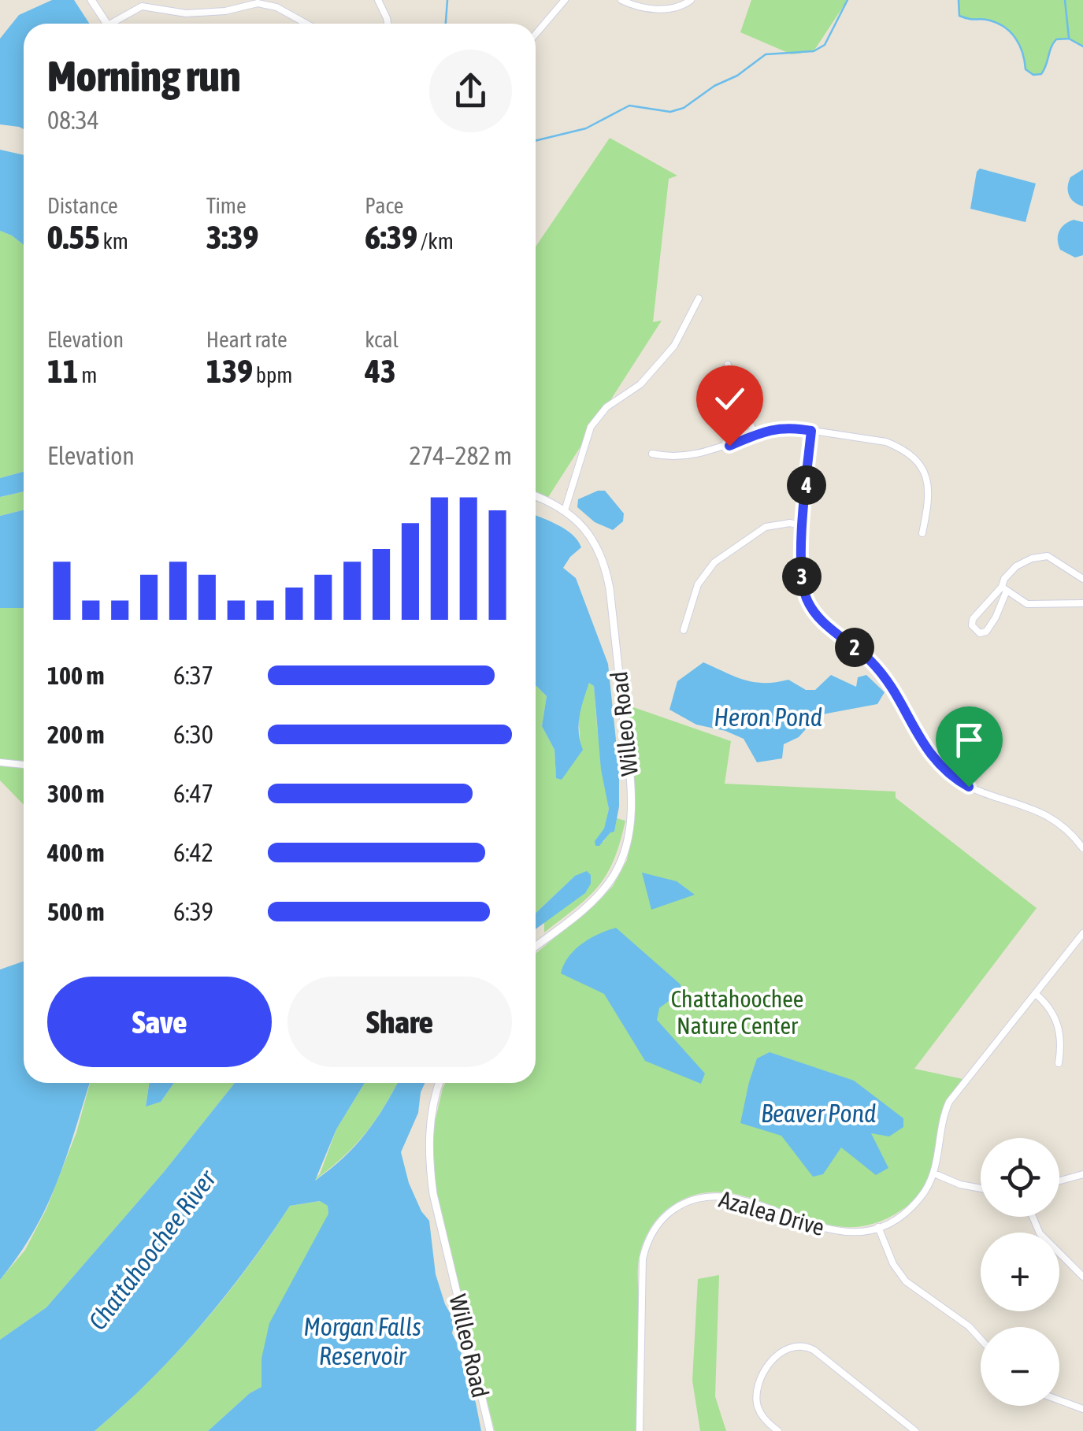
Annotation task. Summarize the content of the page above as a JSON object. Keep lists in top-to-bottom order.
{
  "streets": {
    "street": ["Willeo Road", "Azalea Drive"]
  },
  "water": [
    "Heron Pond",
    "Beaver Pond",
    "Chattahoochee River",
    "Morgan Falls Reservoir"
  ],
  "parks": ["Chattahoochee Nature Center"],
  "page": {
    "heading": ["Morning run", "08:34"],
    "stats": [
      ["Distance", "0.55 km"],
      ["Time", "3:39"],
      ["Pace", "6:39 /km"],
      ["Elevation", "11 m"],
      ["Heart rate", "139 bpm"],
      ["kcal", "43"]
    ],
    "chart": ["Elevation", "274–282 m"],
    "pins": ["4", "3", "2"],
    "list": [
      {
        "name": "100 m",
        "note": "6:37"
      },
      {
        "name": "200 m",
        "note": "6:30"
      },
      {
        "name": "300 m",
        "note": "6:47"
      },
      {
        "name": "400 m",
        "note": "6:42"
      },
      {
        "name": "500 m",
        "note": "6:39"
      }
    ],
    "buttons": ["Save", "Share"],
    "map_buttons": ["+", "−"]
  }
}
